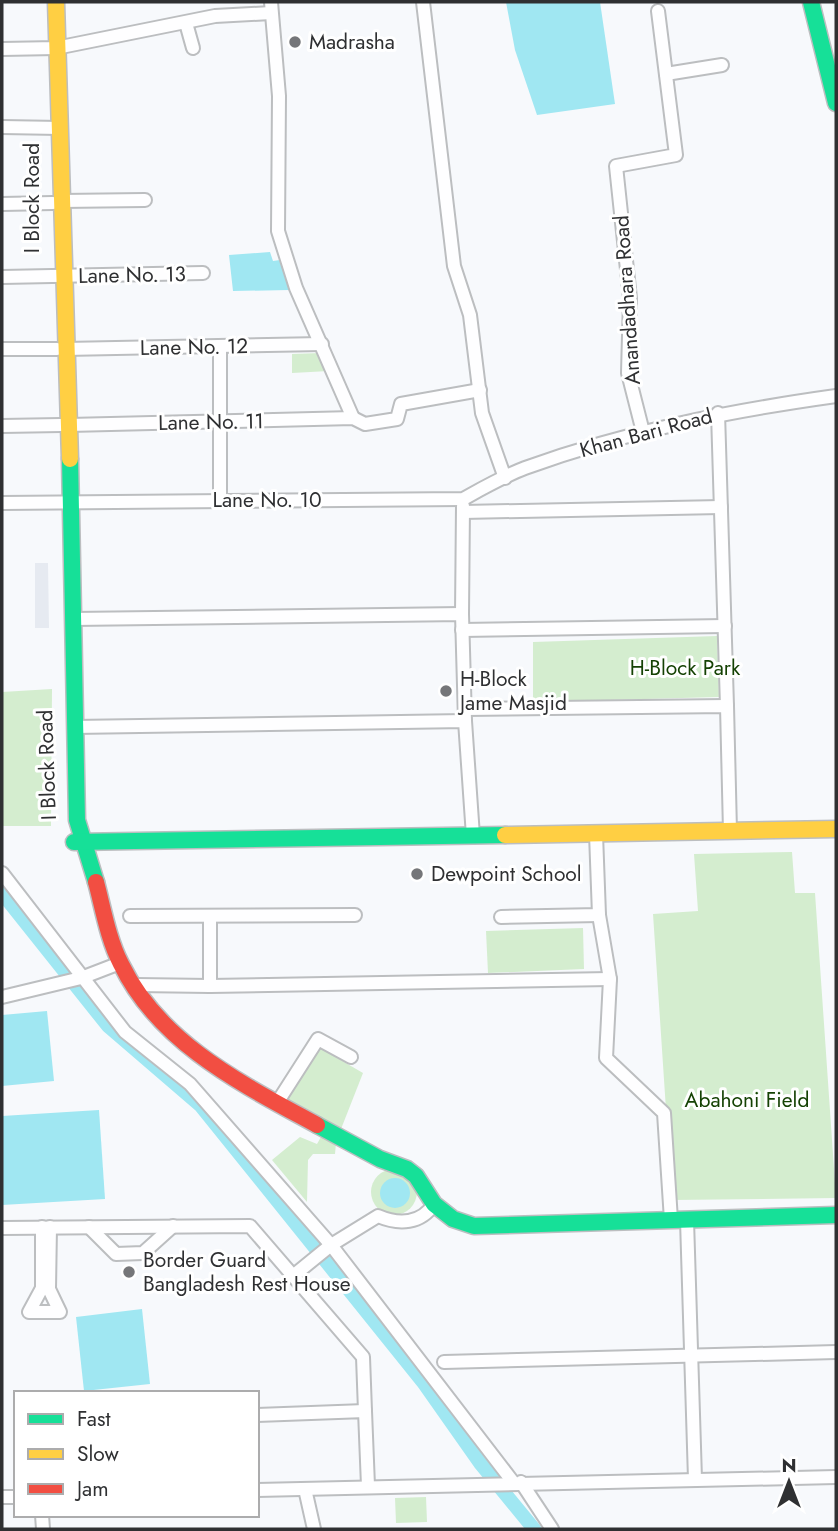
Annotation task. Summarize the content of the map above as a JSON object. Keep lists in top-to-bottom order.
{
  "streets": {
    "main road": ["I Block Road"],
    "street": [
      "Lane No. 13",
      "Anandadhara Road",
      "Lane No. 12",
      "Lane No. 11",
      "Khan Bari Road",
      "Lane No. 10"
    ]
  },
  "crossings": [
    ["I Block Road", "Lane No. 13"],
    ["I Block Road", "Lane No. 12"],
    ["I Block Road", "Lane No. 11"],
    ["I Block Road", "Lane No. 10"],
    ["Anandadhara Road", "Khan Bari Road"],
    ["Khan Bari Road", "Lane No. 10"]
  ],
  "parks": ["H-Block Park", "Abahoni Field"],
  "places": [
    "Madrasha",
    "H-Block Jame Masjid",
    "Dewpoint School",
    "Border Guard Bangladesh Rest House"
  ],
  "legend": ["Fast", "Slow", "Jam"],
  "north": "top"
}
